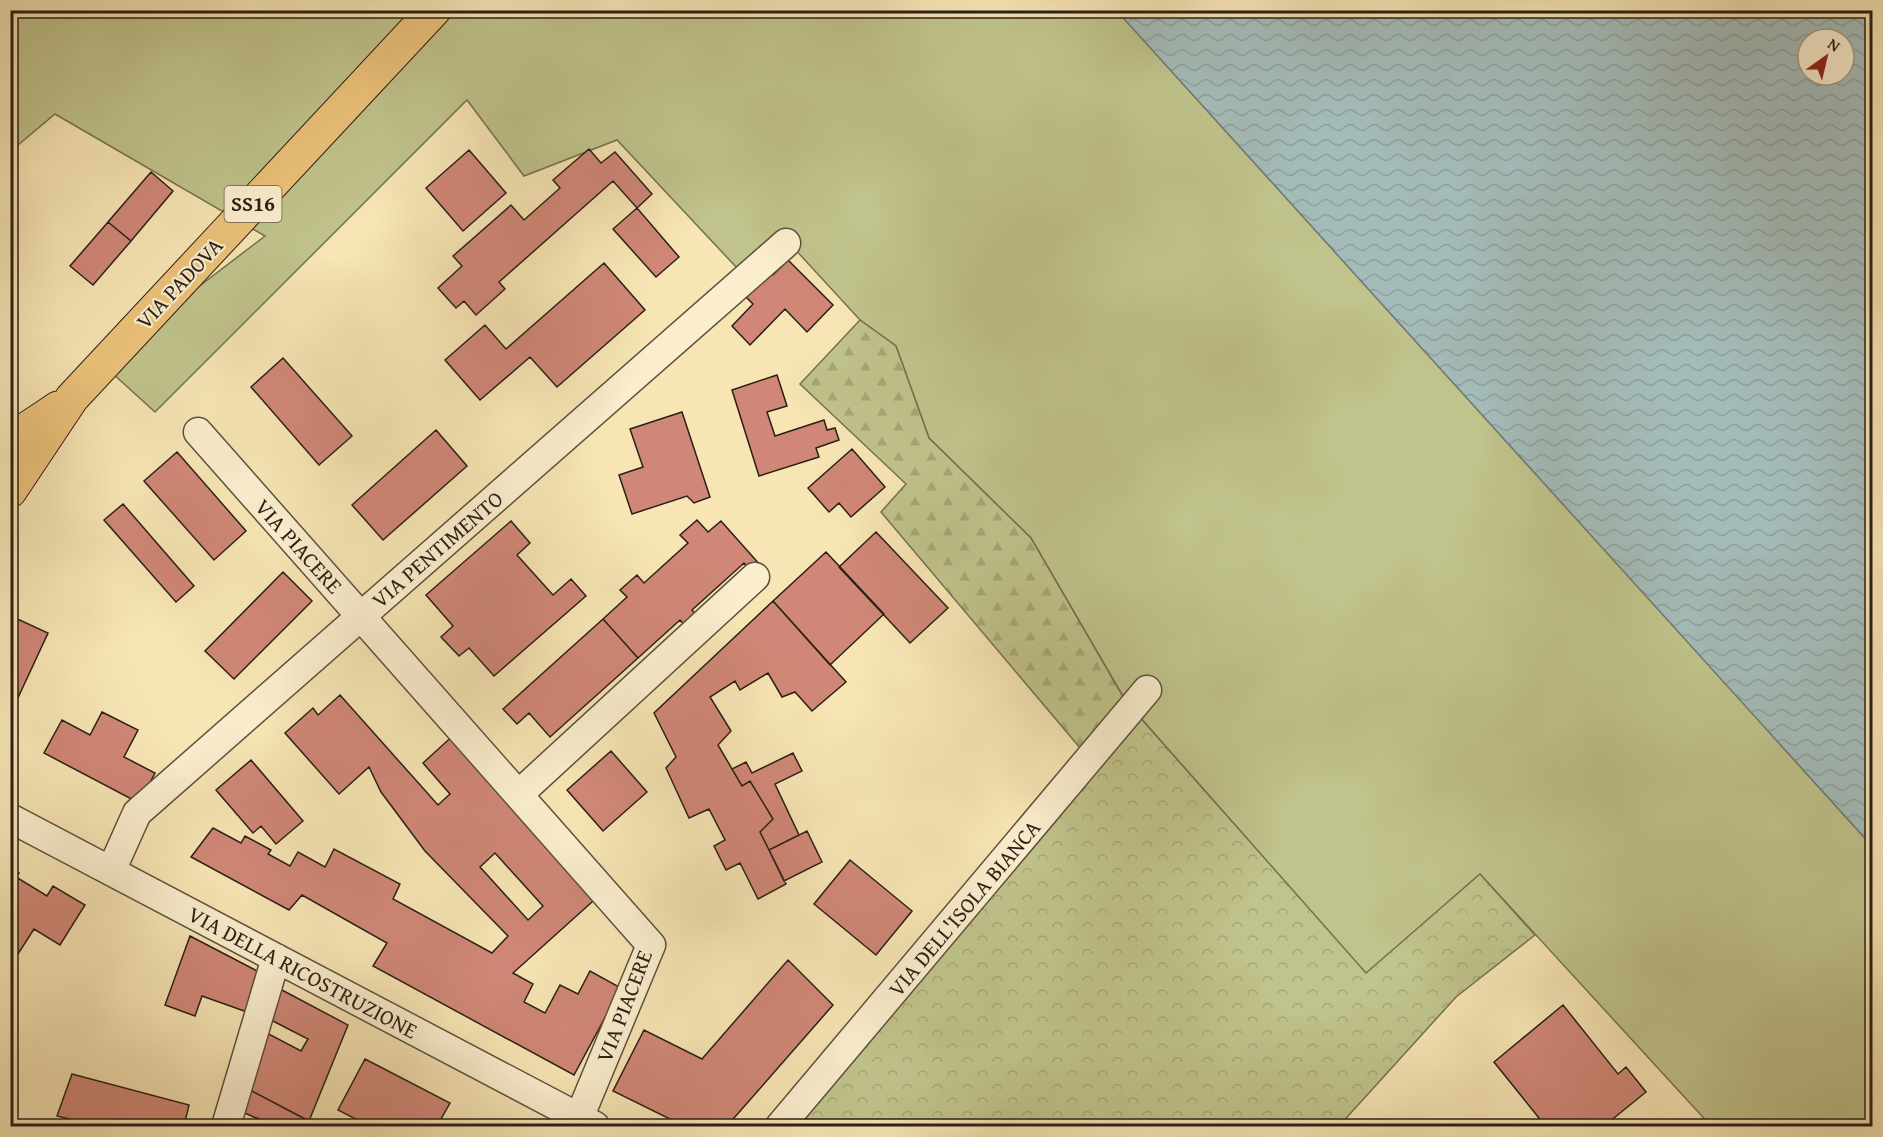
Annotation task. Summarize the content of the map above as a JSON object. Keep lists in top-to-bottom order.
{
  "streets": {
    "main road": ["SS16", "VIA PADOVA"],
    "street": [
      "VIA PIACERE",
      "VIA PENTIMENTO",
      "VIA DELL'ISOLA BIANCA",
      "VIA DELLA RICOSTRUZIONE"
    ]
  },
  "crossings": [
    ["VIA PIACERE", "VIA PENTIMENTO"],
    ["VIA PIACERE", "VIA DELLA RICOSTRUZIONE"],
    ["VIA PENTIMENTO", "VIA DELLA RICOSTRUZIONE"]
  ],
  "north": "top right"
}
